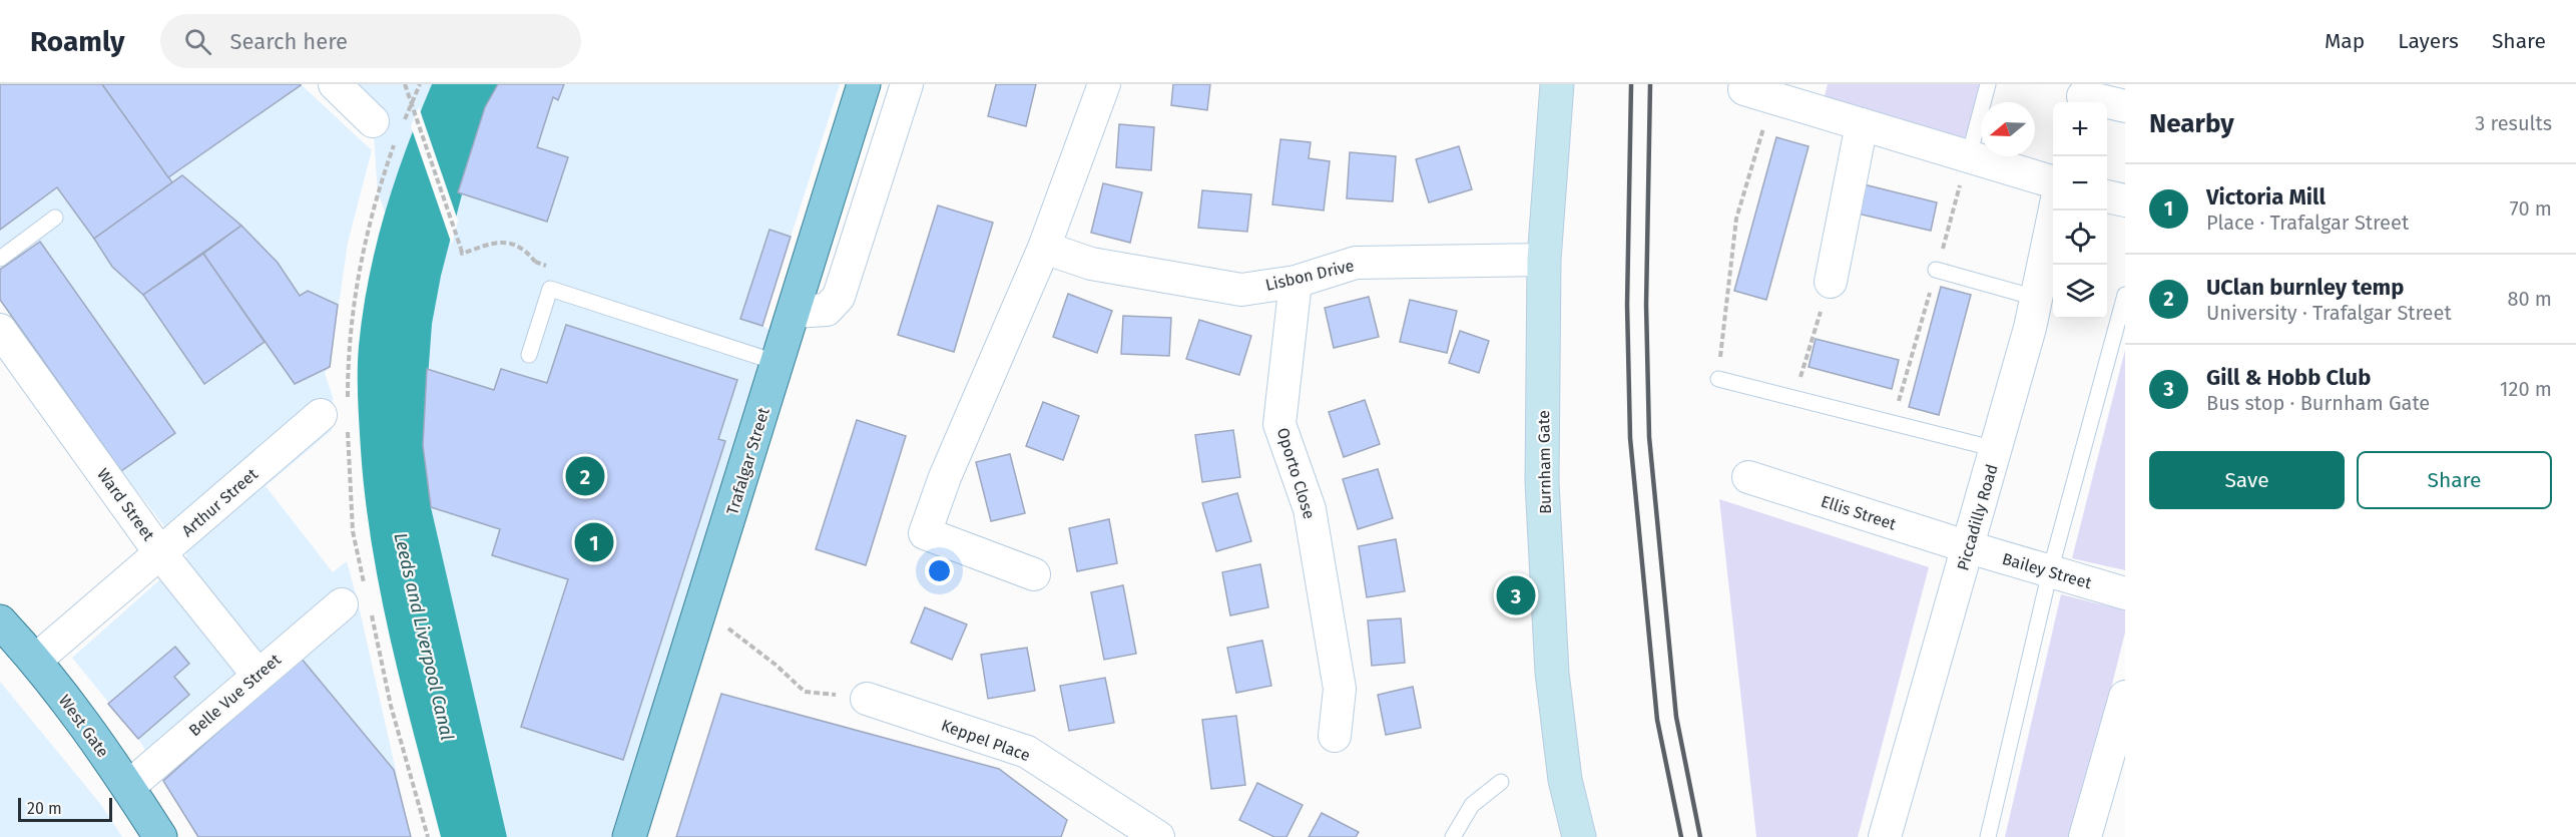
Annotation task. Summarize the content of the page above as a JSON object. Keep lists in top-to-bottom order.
{
  "streets": {
    "main road": ["Trafalgar Street", "West Gate"],
    "street": [
      "Lisbon Drive",
      "Burnham Gate",
      "Oporto Close",
      "Arthur Street",
      "Ward Street",
      "Ellis Street",
      "Piccadilly Road",
      "Bailey Street",
      "Belle Vue Street",
      "Keppel Place"
    ]
  },
  "crossings": [
    ["Lisbon Drive", "Burnham Gate"],
    ["Lisbon Drive", "Oporto Close"],
    ["Arthur Street", "Ward Street"],
    ["Arthur Street", "West Gate"],
    ["Ward Street", "Belle Vue Street"],
    ["Ellis Street", "Piccadilly Road"],
    ["Ellis Street", "Bailey Street"],
    ["Piccadilly Road", "Bailey Street"],
    ["Belle Vue Street", "West Gate"]
  ],
  "water": ["Leeds and Liverpool Canal"],
  "scale_bar": "20 m",
  "north": "left",
  "page": {
    "header": "Roamly",
    "search": "Search here",
    "nav": ["Map", "Layers", "Share"],
    "heading": ["Nearby", "3 results"],
    "map_buttons": ["+", "−"],
    "list": [
      {
        "mark": "1",
        "name": "Victoria Mill",
        "note": "Place · Trafalgar Street",
        "value": "70 m"
      },
      {
        "mark": "2",
        "name": "UClan burnley temp",
        "note": "University · Trafalgar Street",
        "value": "80 m"
      },
      {
        "mark": "3",
        "name": "Gill & Hobb Club",
        "note": "Bus stop · Burnham Gate",
        "value": "120 m"
      }
    ],
    "buttons": ["Save", "Share"],
    "pins": ["2", "1", "3"],
    "scale": "20 m"
  }
}
